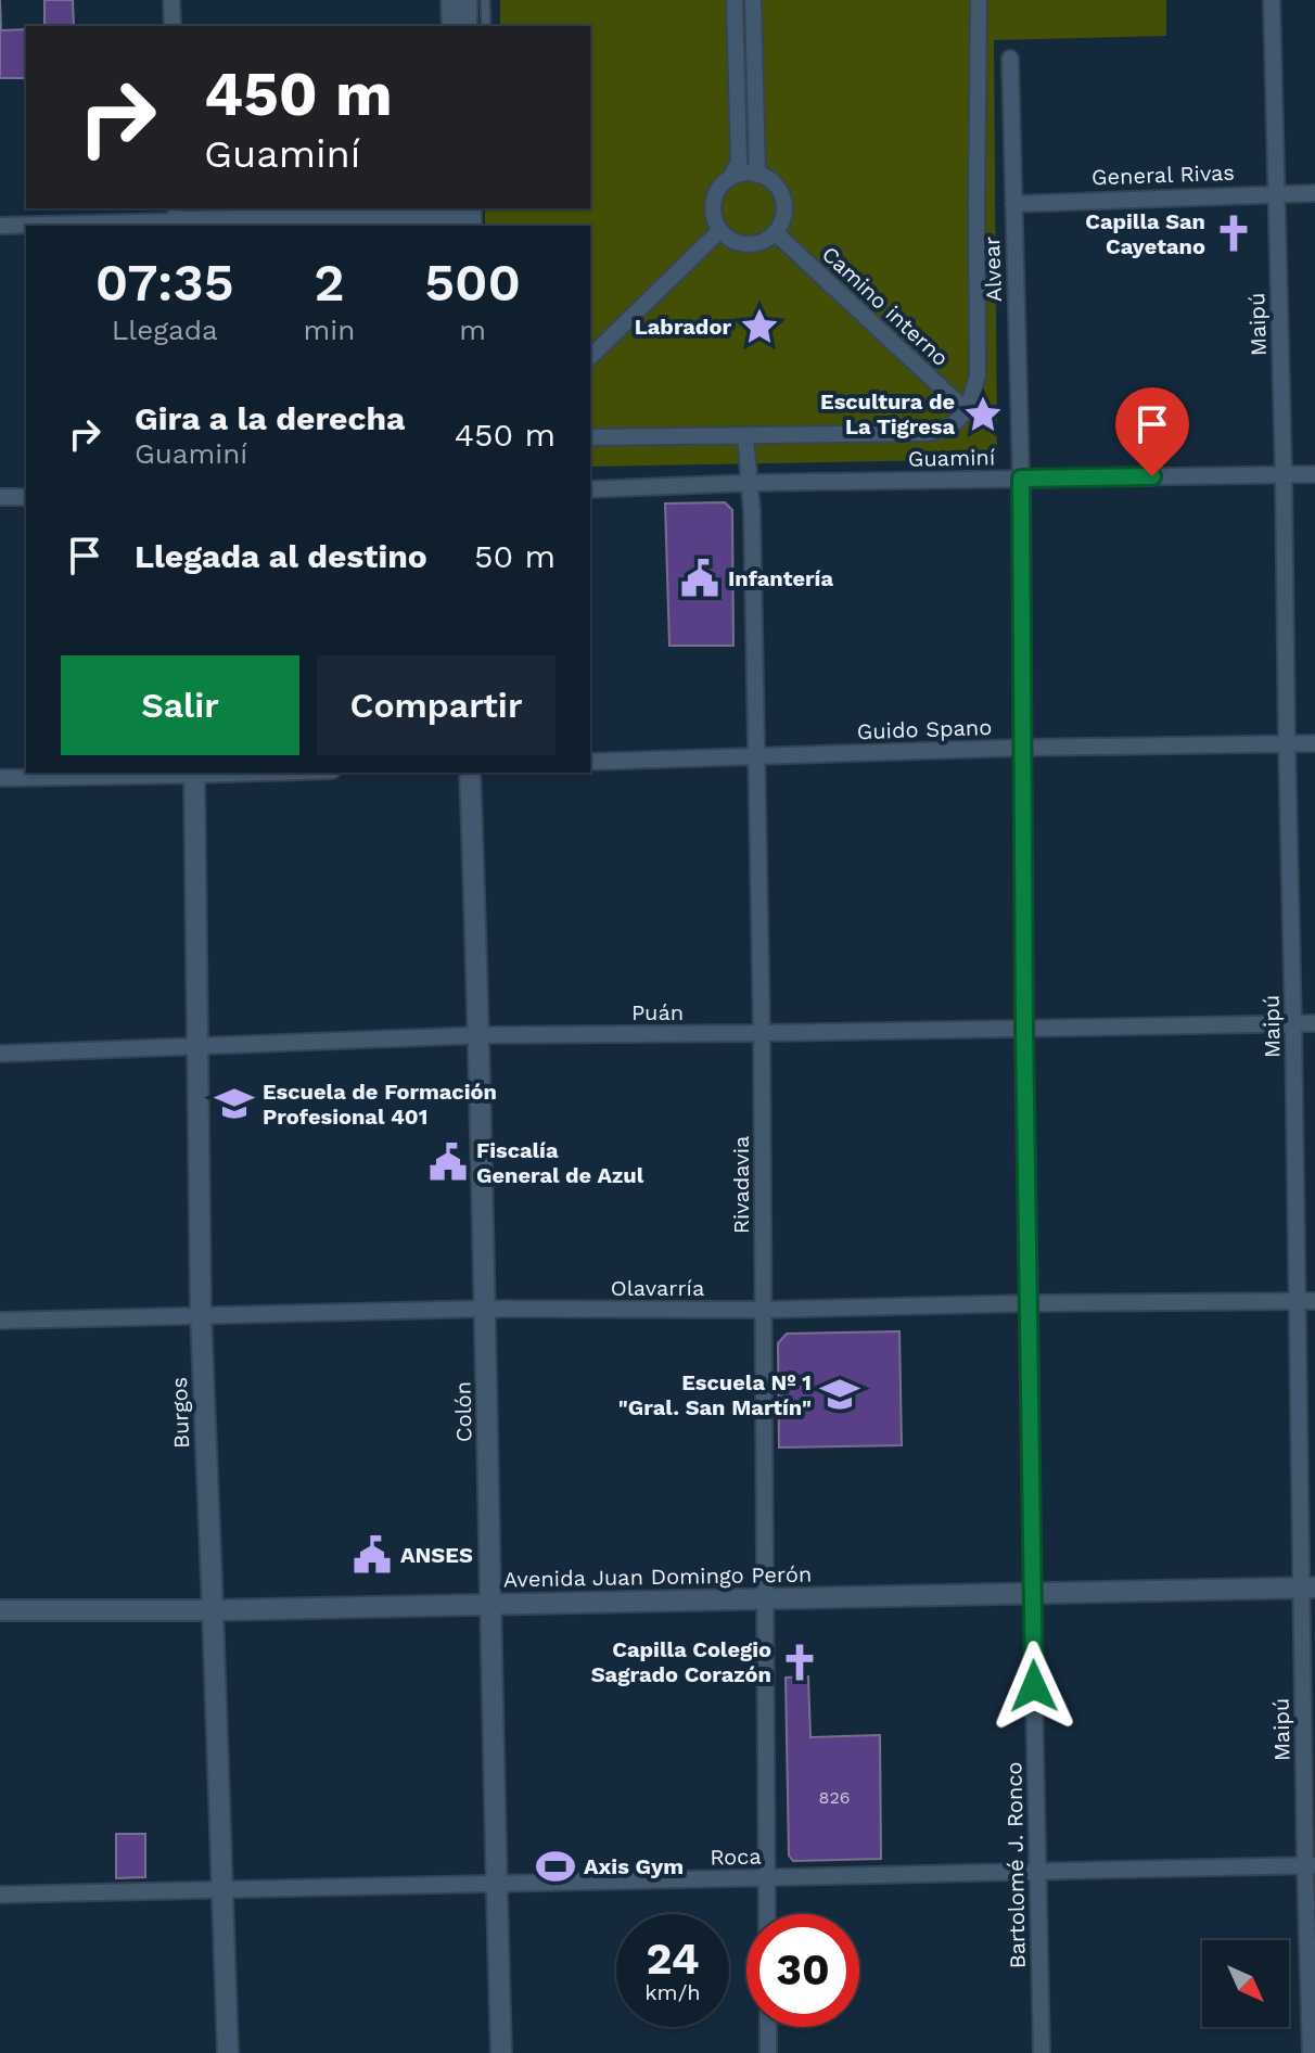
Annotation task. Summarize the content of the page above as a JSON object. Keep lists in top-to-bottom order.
{
  "streets": {
    "main road": ["Colón", "Burgos", "Avenida Juan Domingo Perón"],
    "street": [
      "General Rivas",
      "Alvear",
      "Camino interno",
      "Maipú",
      "Guaminí",
      "Guido Spano",
      "Puán",
      "Rivadavia",
      "Olavarría",
      "Roca",
      "Bartolomé J. Ronco"
    ]
  },
  "crossings": [
    ["General Rivas", "Alvear"],
    ["General Rivas", "Maipú"],
    ["Alvear", "Guaminí"],
    ["Alvear", "Bartolomé J. Ronco"],
    ["Maipú", "Guaminí"],
    ["Maipú", "Guido Spano"],
    ["Maipú", "Puán"],
    ["Maipú", "Olavarría"],
    ["Maipú", "Avenida Juan Domingo Perón"],
    ["Maipú", "Roca"],
    ["Guaminí", "Rivadavia"],
    ["Guaminí", "Bartolomé J. Ronco"],
    ["Guido Spano", "Rivadavia"],
    ["Guido Spano", "Bartolomé J. Ronco"],
    ["Puán", "Rivadavia"],
    ["Puán", "Colón"],
    ["Puán", "Burgos"],
    ["Puán", "Bartolomé J. Ronco"],
    ["Rivadavia", "Olavarría"],
    ["Rivadavia", "Avenida Juan Domingo Perón"],
    ["Rivadavia", "Roca"],
    ["Olavarría", "Colón"],
    ["Olavarría", "Burgos"],
    ["Olavarría", "Bartolomé J. Ronco"],
    ["Colón", "Avenida Juan Domingo Perón"],
    ["Colón", "Roca"],
    ["Burgos", "Avenida Juan Domingo Perón"],
    ["Burgos", "Roca"],
    ["Avenida Juan Domingo Perón", "Bartolomé J. Ronco"],
    ["Roca", "Bartolomé J. Ronco"]
  ],
  "places": {
    "church": ["Capilla San Cayetano", "Capilla Colegio Sagrado Corazón"],
    "place": ["Labrador", "Escultura de La Tigresa"],
    "public building": ["Infantería", "Fiscalía General de Azul", "ANSES"],
    "school or university": ["Escuela de Formación Profesional 401", "Escuela Nº 1 \"Gral. San Martín\""],
    "sports": ["Axis Gym"]
  },
  "house_numbers": ["826"],
  "north": "bottom right",
  "page": {
    "turn": ["450 m", "Guaminí"],
    "eta": [
      "07:35",
      "Llegada",
      "2",
      "min",
      "500",
      "m"
    ],
    "list": [
      {
        "name": "Gira a la derecha",
        "note": "Guaminí",
        "value": "450 m"
      },
      {
        "name": "Llegada al destino",
        "value": "50 m"
      }
    ],
    "buttons": ["Salir", "Compartir"],
    "speed": "24 km/h",
    "limit": "30"
  }
}
